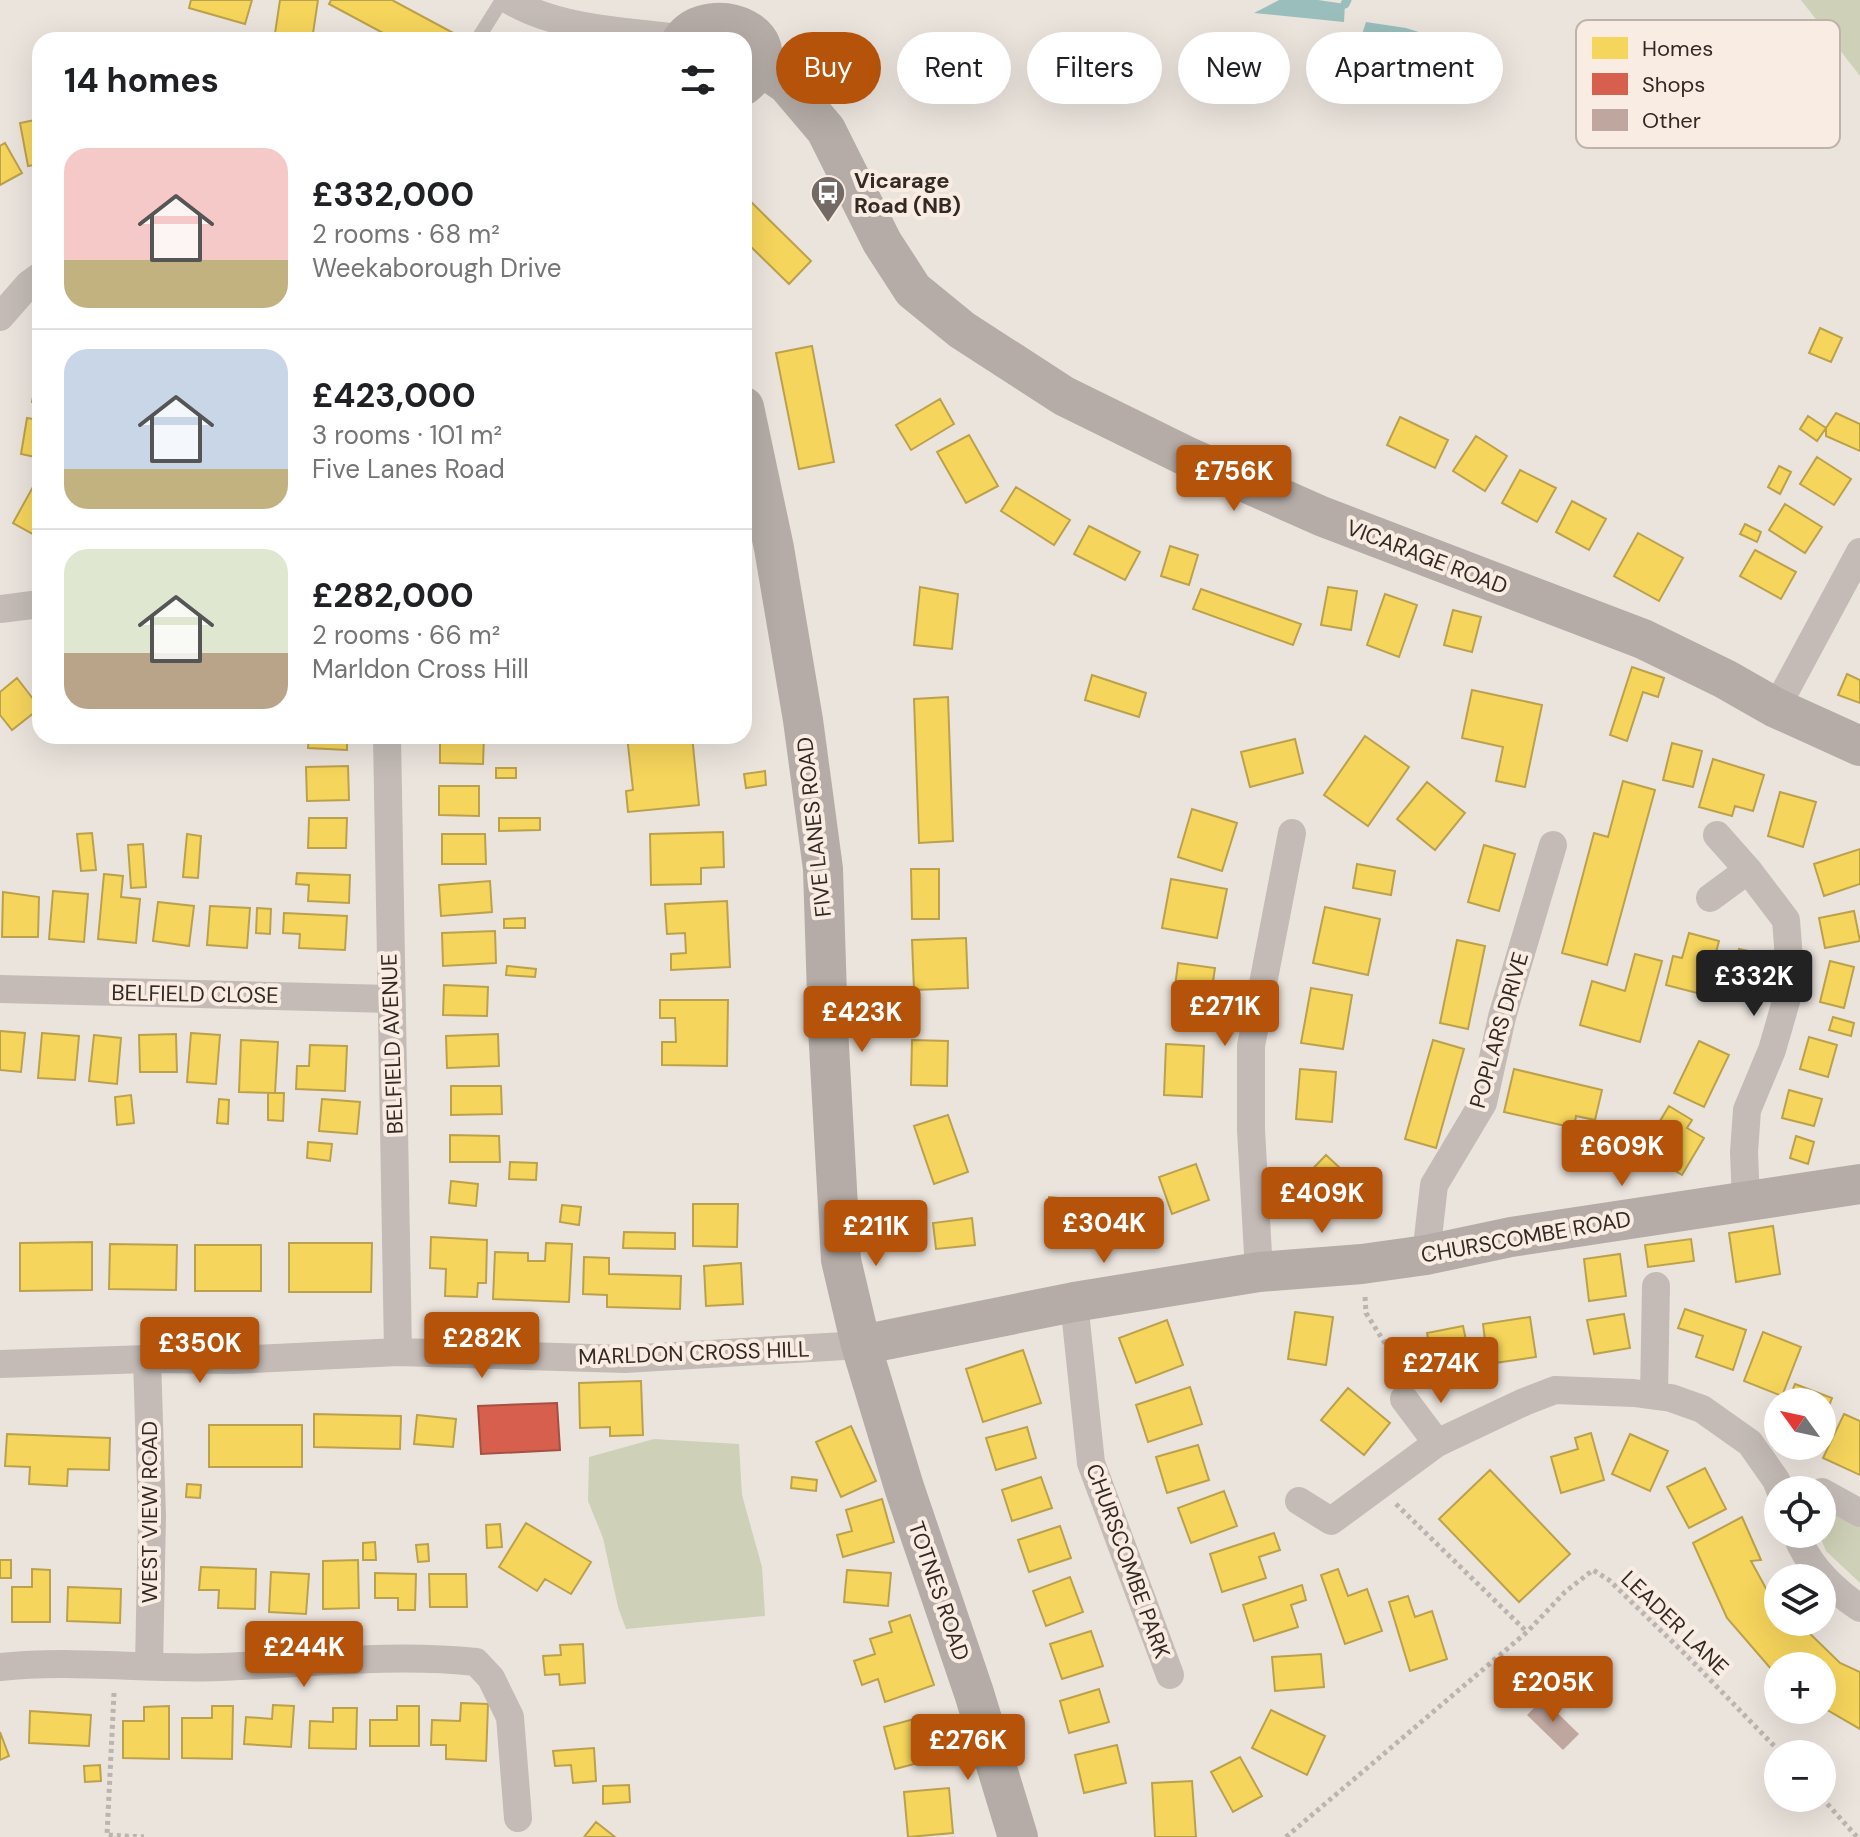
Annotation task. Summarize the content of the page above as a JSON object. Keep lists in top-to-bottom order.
{
  "streets": {
    "street": [
      "VICARAGE ROAD",
      "FIVE LANES ROAD",
      "BELFIELD CLOSE",
      "POPLARS DRIVE",
      "BELFIELD AVENUE",
      "CHURSCOMBE ROAD",
      "MARLDON CROSS HILL",
      "WEST VIEW ROAD",
      "CHURSCOMBE PARK",
      "TOTNES ROAD"
    ],
    "path": ["LEADER LANE"]
  },
  "crossings": [
    ["FIVE LANES ROAD", "CHURSCOMBE ROAD"],
    ["FIVE LANES ROAD", "MARLDON CROSS HILL"],
    ["FIVE LANES ROAD", "TOTNES ROAD"],
    ["BELFIELD CLOSE", "BELFIELD AVENUE"],
    ["POPLARS DRIVE", "CHURSCOMBE ROAD"],
    ["BELFIELD AVENUE", "MARLDON CROSS HILL"],
    ["CHURSCOMBE ROAD", "MARLDON CROSS HILL"],
    ["CHURSCOMBE ROAD", "CHURSCOMBE PARK"],
    ["CHURSCOMBE ROAD", "TOTNES ROAD"],
    ["MARLDON CROSS HILL", "WEST VIEW ROAD"],
    ["MARLDON CROSS HILL", "TOTNES ROAD"]
  ],
  "places": {
    "bus stop": ["Vicarage Road (NB)"]
  },
  "legend": ["Homes", "Shops", "Other"],
  "north": "top left",
  "page": {
    "chip": [
      "Buy",
      "Rent",
      "Filters",
      "New",
      "Apartment"
    ],
    "heading": "14 homes",
    "list": [
      {
        "name": "£332,000",
        "note": "2 rooms · 68 m² · Weekaborough Drive"
      },
      {
        "name": "£423,000",
        "note": "3 rooms · 101 m² · Five Lanes Road"
      },
      {
        "name": "£282,000",
        "note": "2 rooms · 66 m² · Marldon Cross Hill"
      }
    ],
    "price": [
      "£756K",
      "£332K",
      "£271K",
      "£423K",
      "£609K",
      "£409K",
      "£304K",
      "£211K",
      "£282K",
      "£350K",
      "£274K",
      "£244K",
      "£205K",
      "£276K"
    ],
    "map_buttons": ["+", "−"]
  }
}
